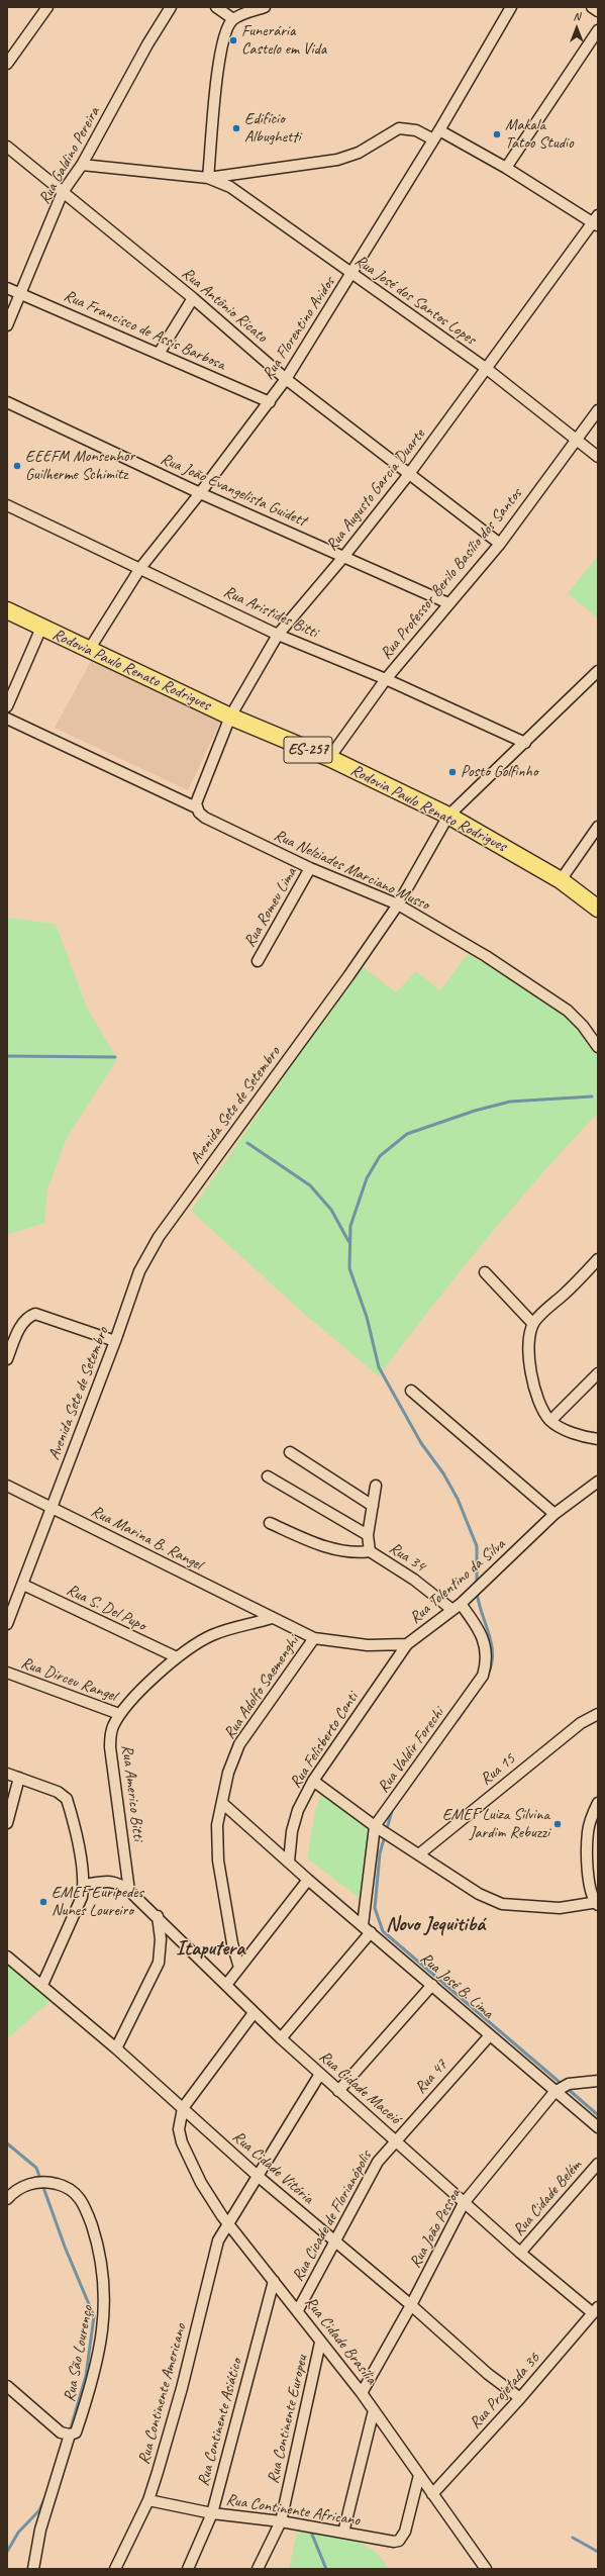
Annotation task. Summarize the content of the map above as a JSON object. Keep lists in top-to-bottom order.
{
  "streets": {
    "main road": ["Rodovia Paulo Renato Rodrigues", "ES-257"],
    "street": [
      "Rua Galdino Pereira",
      "Rua José dos Santos Lopes",
      "Rua Antônio Ricato",
      "Rua Florentino Avidos",
      "Rua Francisco de Assis Barbosa",
      "Rua João Evangelista Guidett",
      "Rua Augusto Garcia Duarte",
      "Rua Professor Berilo Basílio dos Santos",
      "Rua Aristides Bitti",
      "Rua Nelziades Marciano Musso",
      "Rua Romeu Lima",
      "Avenida Sete de Setembro",
      "Rua Marina B. Rangel",
      "Rua 34",
      "Rua Tolentino da Silva",
      "Rua S. Del Pupo",
      "Rua Dirceu Rangel",
      "Rua Adolfo Saemenghi",
      "Rua Felisberto Conti",
      "Rua Valdir Forechi",
      "Rua 15",
      "Rua Americo Bitti",
      "Rua José B. Lima",
      "Rua 47",
      "Rua Cidade Maceió",
      "Rua Cidade Vitória",
      "Rua Cidade Belém",
      "Rua Cicade de Florianópolis",
      "Rua João Pessoa",
      "Rua Cidade Brasília",
      "Rua São Lourenço",
      "Rua Projetada 36",
      "Rua Continente Americano",
      "Rua Continente Europeu",
      "Rua Continente Asiático",
      "Rua Continente Africano"
    ]
  },
  "crossings": [
    ["Rua Galdino Pereira", "Rua Antônio Ricato"],
    ["Rua Galdino Pereira", "Rua Francisco de Assis Barbosa"],
    ["Rua José dos Santos Lopes", "Rua Florentino Avidos"],
    ["Rua José dos Santos Lopes", "Rua Augusto Garcia Duarte"],
    ["Rua José dos Santos Lopes", "Rua Professor Berilo Basílio dos Santos"],
    ["Rua Antônio Ricato", "Rua Florentino Avidos"],
    ["Rua Antônio Ricato", "Rua Augusto Garcia Duarte"],
    ["Rua Antônio Ricato", "Rua Professor Berilo Basílio dos Santos"],
    ["Rua Florentino Avidos", "Rua Francisco de Assis Barbosa"],
    ["Rua Florentino Avidos", "Rua João Evangelista Guidett"],
    ["Rua Florentino Avidos", "Rua Aristides Bitti"],
    ["Rua Florentino Avidos", "Rodovia Paulo Renato Rodrigues"],
    ["Rua João Evangelista Guidett", "Rua Augusto Garcia Duarte"],
    ["Rua João Evangelista Guidett", "Rua Professor Berilo Basílio dos Santos"],
    ["Rua Augusto Garcia Duarte", "Rua Aristides Bitti"],
    ["Rua Augusto Garcia Duarte", "Rodovia Paulo Renato Rodrigues"],
    ["Rua Augusto Garcia Duarte", "Rua Nelziades Marciano Musso"],
    ["Rua Professor Berilo Basílio dos Santos", "Rua Aristides Bitti"],
    ["Rua Professor Berilo Basílio dos Santos", "Rodovia Paulo Renato Rodrigues"],
    ["Rua Aristides Bitti", "Avenida Sete de Setembro"],
    ["Rodovia Paulo Renato Rodrigues", "Avenida Sete de Setembro"],
    ["Rua Nelziades Marciano Musso", "Rua Romeu Lima"],
    ["Rua Nelziades Marciano Musso", "Avenida Sete de Setembro"],
    ["Avenida Sete de Setembro", "Rua Marina B. Rangel"],
    ["Avenida Sete de Setembro", "Rua S. Del Pupo"],
    ["Rua Marina B. Rangel", "Rua Tolentino da Silva"],
    ["Rua Marina B. Rangel", "Rua Americo Bitti"],
    ["Rua 34", "Rua Tolentino da Silva"],
    ["Rua 34", "Rua Valdir Forechi"],
    ["Rua Tolentino da Silva", "Rua Adolfo Saemenghi"],
    ["Rua Tolentino da Silva", "Rua Felisberto Conti"],
    ["Rua Tolentino da Silva", "Rua Valdir Forechi"],
    ["Rua Tolentino da Silva", "Rua Americo Bitti"],
    ["Rua S. Del Pupo", "Rua Americo Bitti"],
    ["Rua Dirceu Rangel", "Rua Americo Bitti"],
    ["Rua Adolfo Saemenghi", "Rua José B. Lima"],
    ["Rua Felisberto Conti", "Rua José B. Lima"],
    ["Rua Valdir Forechi", "Rua José B. Lima"],
    ["Rua Americo Bitti", "Rua Cidade Maceió"],
    ["Rua José B. Lima", "Rua 47"],
    ["Rua José B. Lima", "Rua João Pessoa"],
    ["Rua 47", "Rua Cidade Maceió"],
    ["Rua 47", "Rua Cicade de Florianópolis"],
    ["Rua Cidade Maceió", "Rua Cidade Belém"],
    ["Rua Cidade Maceió", "Rua Cicade de Florianópolis"],
    ["Rua Cidade Maceió", "Rua João Pessoa"],
    ["Rua Cidade Maceió", "Rua Projetada 36"],
    ["Rua Cidade Maceió", "Rua Continente Americano"],
    ["Rua Cidade Vitória", "Rua Cicade de Florianópolis"],
    ["Rua Cidade Vitória", "Rua João Pessoa"],
    ["Rua Cidade Vitória", "Rua Cidade Brasília"],
    ["Rua Cidade Vitória", "Rua Projetada 36"],
    ["Rua Cidade Vitória", "Rua Continente Americano"],
    ["Rua Cicade de Florianópolis", "Rua Cidade Brasília"],
    ["Rua João Pessoa", "Rua Cidade Brasília"],
    ["Rua Cidade Brasília", "Rua Projetada 36"],
    ["Rua Cidade Brasília", "Rua Continente Americano"],
    ["Rua Cidade Brasília", "Rua Continente Europeu"],
    ["Rua Cidade Brasília", "Rua Continente Asiático"],
    ["Rua Cidade Brasília", "Rua Continente Africano"],
    ["Rua Continente Americano", "Rua Continente Africano"],
    ["Rua Continente Europeu", "Rua Continente Africano"],
    ["Rua Continente Asiático", "Rua Continente Africano"]
  ],
  "districts": ["Novo Jequitibá", "Itaputera"],
  "places": [
    "Funerária Castelo em Vida",
    "Edifício Albughetti",
    "Makala Tatoo Studio",
    "EEEFM Monsenhor Guilherme Schimitz",
    "Posto Golfinho",
    "EMEF Luiza Silvina Jardim Rebuzzi",
    "EMEF Eurípedes Nunes Loureiro"
  ],
  "north": "top"
}
